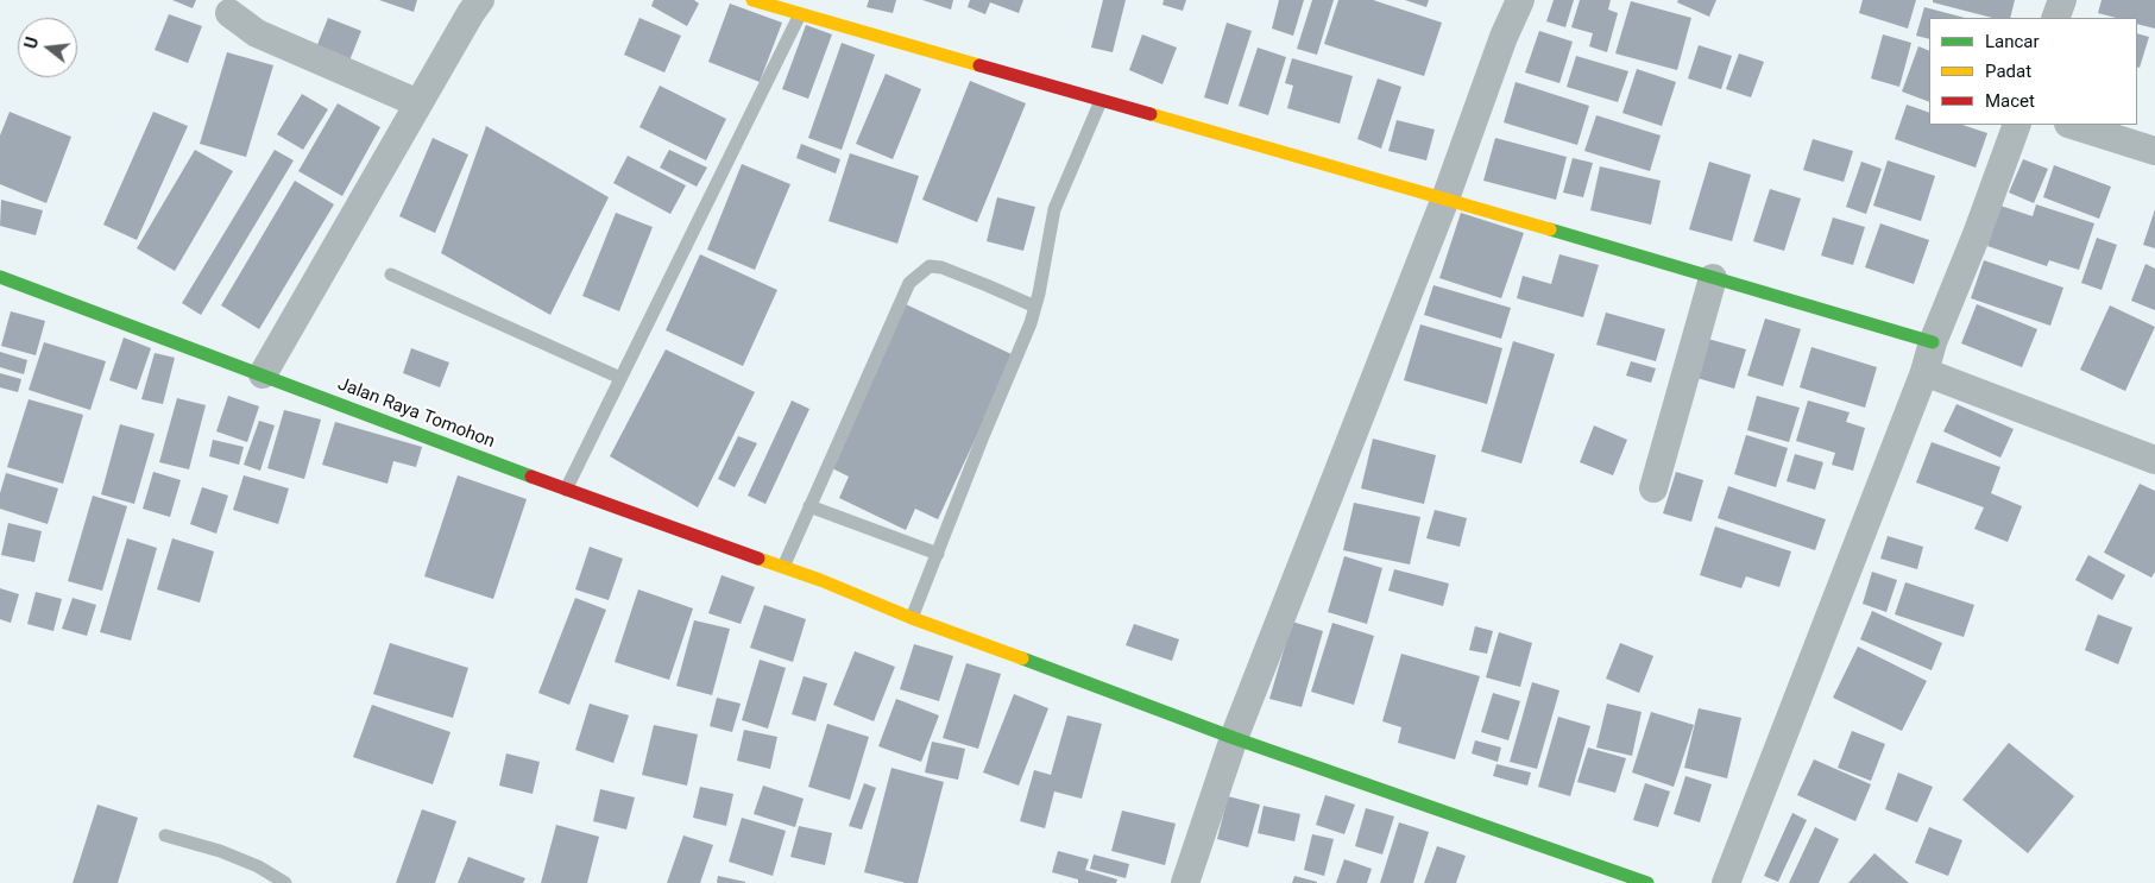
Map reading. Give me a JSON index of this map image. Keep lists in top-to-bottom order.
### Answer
{
  "streets": {
    "main road": ["Jalan Raya Tomohon"]
  },
  "legend": ["Lancar", "Padat", "Macet"],
  "north": "left"
}
